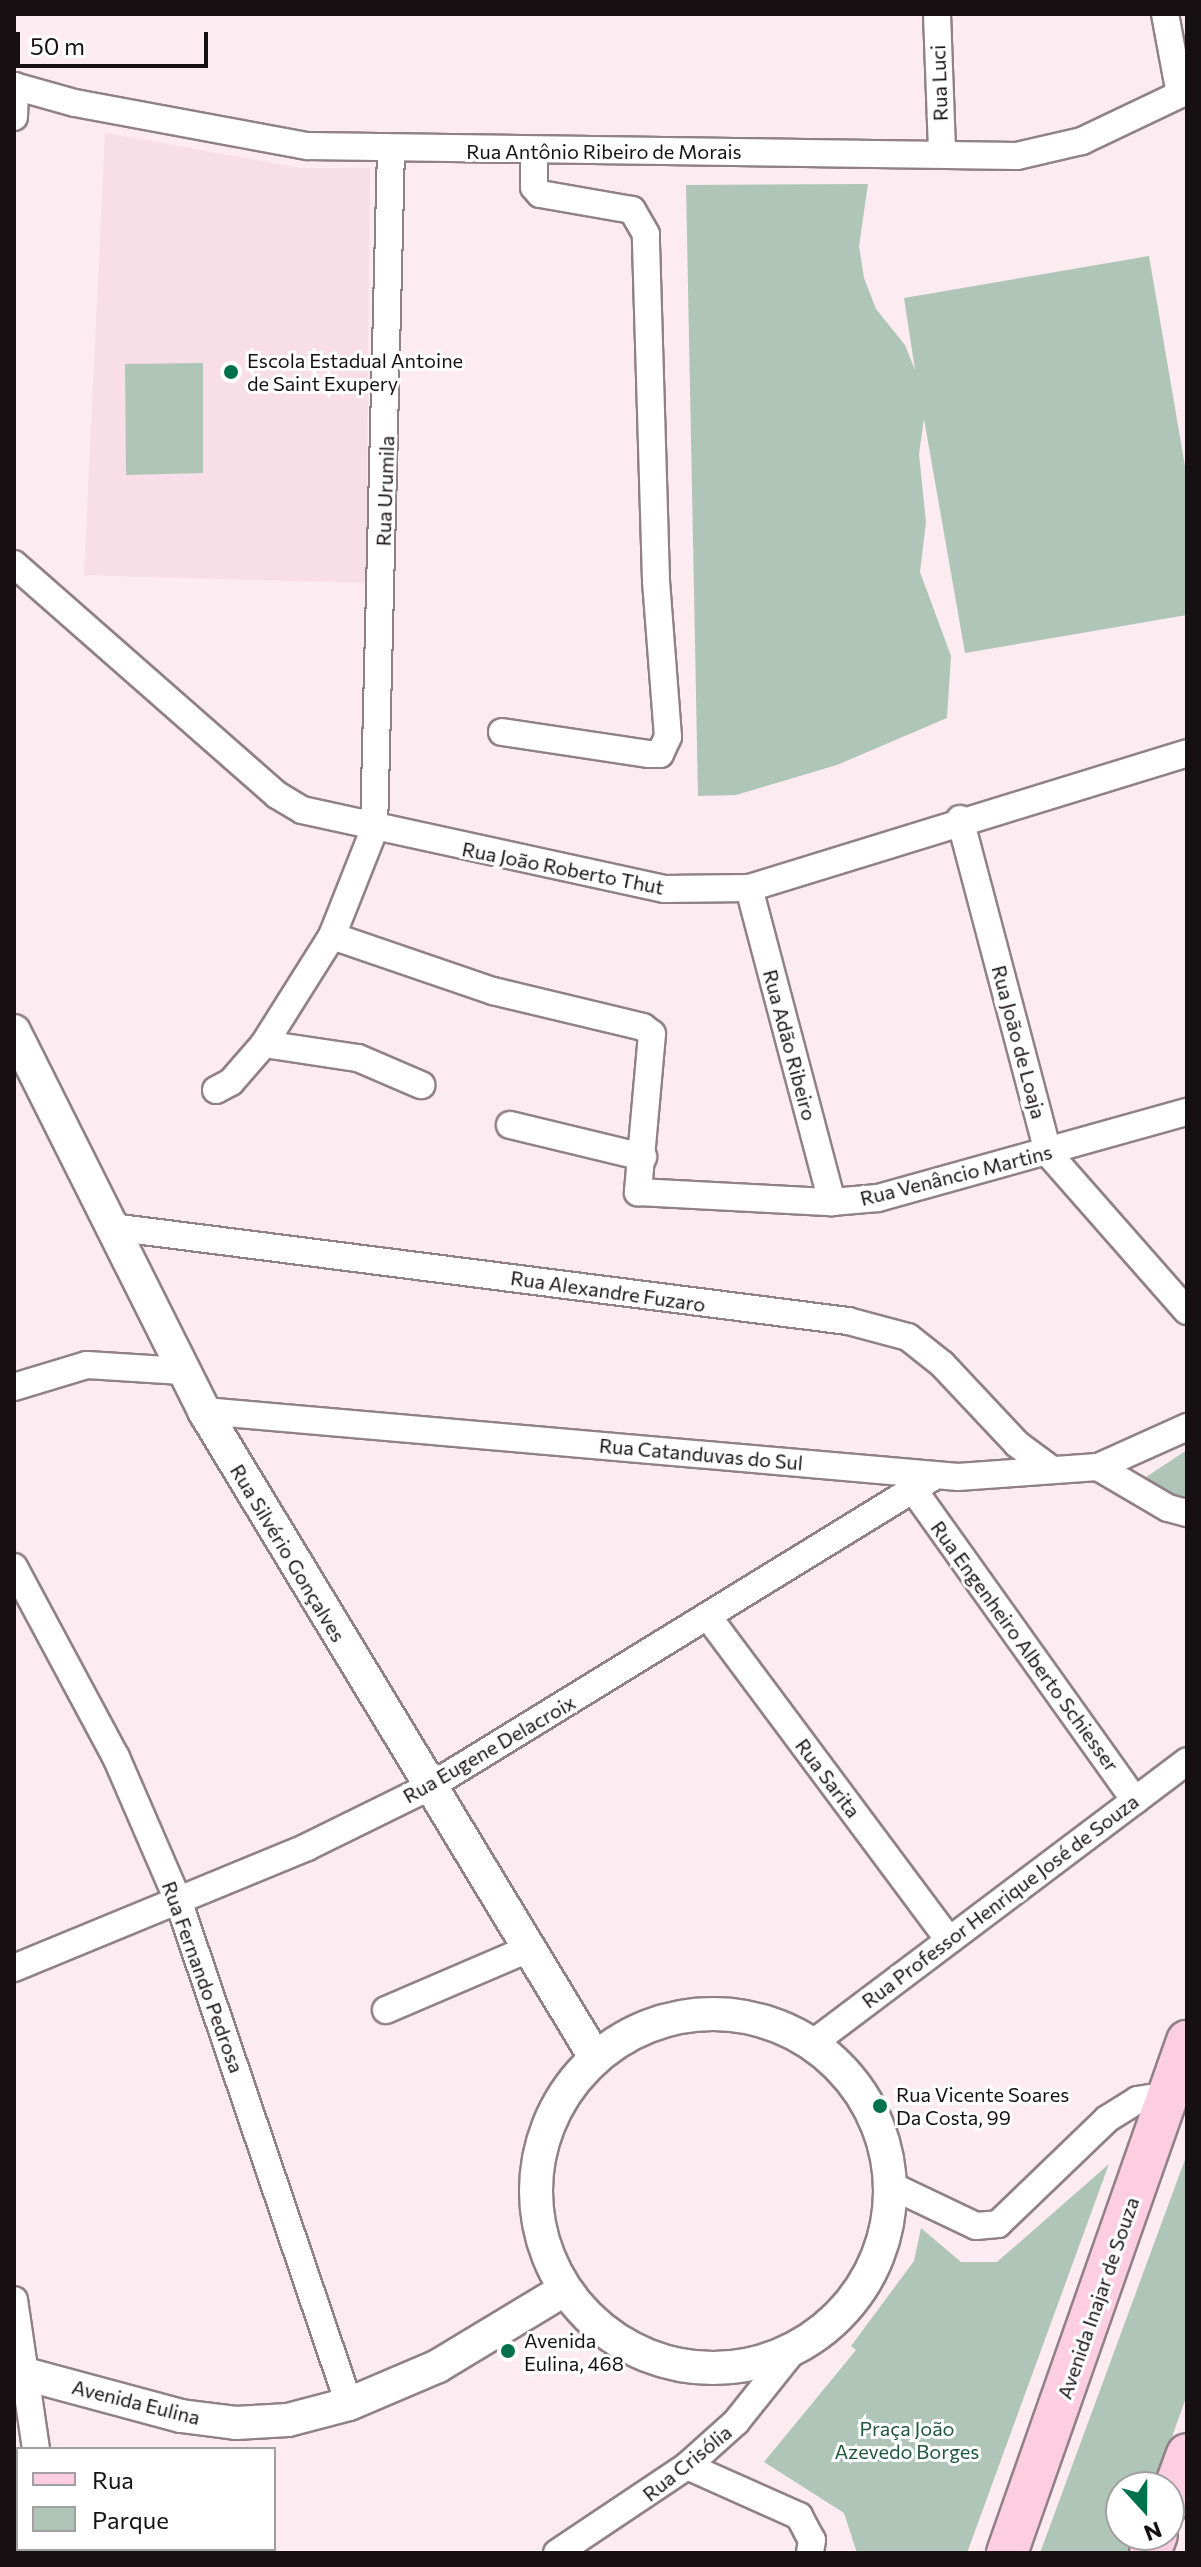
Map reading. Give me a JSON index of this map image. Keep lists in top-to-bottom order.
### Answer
{
  "streets": {
    "main road": ["Avenida Inajar de Souza"],
    "street": [
      "Rua Luci",
      "Rua Antônio Ribeiro de Morais",
      "Rua Urumila",
      "Rua João Roberto Thut",
      "Rua João de Loaja",
      "Rua Adão Ribeiro",
      "Rua Venâncio Martins",
      "Rua Alexandre Fuzaro",
      "Rua Catanduvas do Sul",
      "Rua Silvério Gonçalves",
      "Rua Engenheiro Alberto Schiesser",
      "Rua Eugene Delacroix",
      "Rua Sarita",
      "Rua Professor Henrique José de Souza",
      "Rua Fernando Pedrosa",
      "Avenida Eulina",
      "Rua Crisólia"
    ]
  },
  "crossings": [
    ["Rua Luci", "Rua Antônio Ribeiro de Morais"],
    ["Rua Antônio Ribeiro de Morais", "Rua Urumila"],
    ["Rua Urumila", "Rua João Roberto Thut"],
    ["Rua João Roberto Thut", "Rua João de Loaja"],
    ["Rua João Roberto Thut", "Rua Adão Ribeiro"],
    ["Rua João de Loaja", "Rua Venâncio Martins"],
    ["Rua Adão Ribeiro", "Rua Venâncio Martins"],
    ["Rua Alexandre Fuzaro", "Rua Catanduvas do Sul"],
    ["Rua Alexandre Fuzaro", "Rua Silvério Gonçalves"],
    ["Rua Catanduvas do Sul", "Rua Silvério Gonçalves"],
    ["Rua Catanduvas do Sul", "Rua Engenheiro Alberto Schiesser"],
    ["Rua Catanduvas do Sul", "Rua Eugene Delacroix"],
    ["Rua Silvério Gonçalves", "Rua Eugene Delacroix"],
    ["Rua Engenheiro Alberto Schiesser", "Rua Eugene Delacroix"],
    ["Rua Engenheiro Alberto Schiesser", "Rua Professor Henrique José de Souza"],
    ["Rua Eugene Delacroix", "Rua Sarita"],
    ["Rua Eugene Delacroix", "Rua Fernando Pedrosa"],
    ["Rua Sarita", "Rua Professor Henrique José de Souza"],
    ["Rua Fernando Pedrosa", "Avenida Eulina"]
  ],
  "parks": ["Praça João Azevedo Borges"],
  "places": ["Escola Estadual Antoine de Saint Exupery", "Rua Vicente Soares Da Costa, 99", "Avenida Eulina, 468"],
  "legend": ["Rua", "Parque"],
  "scale_bar": "50 m",
  "north": "bottom"
}
